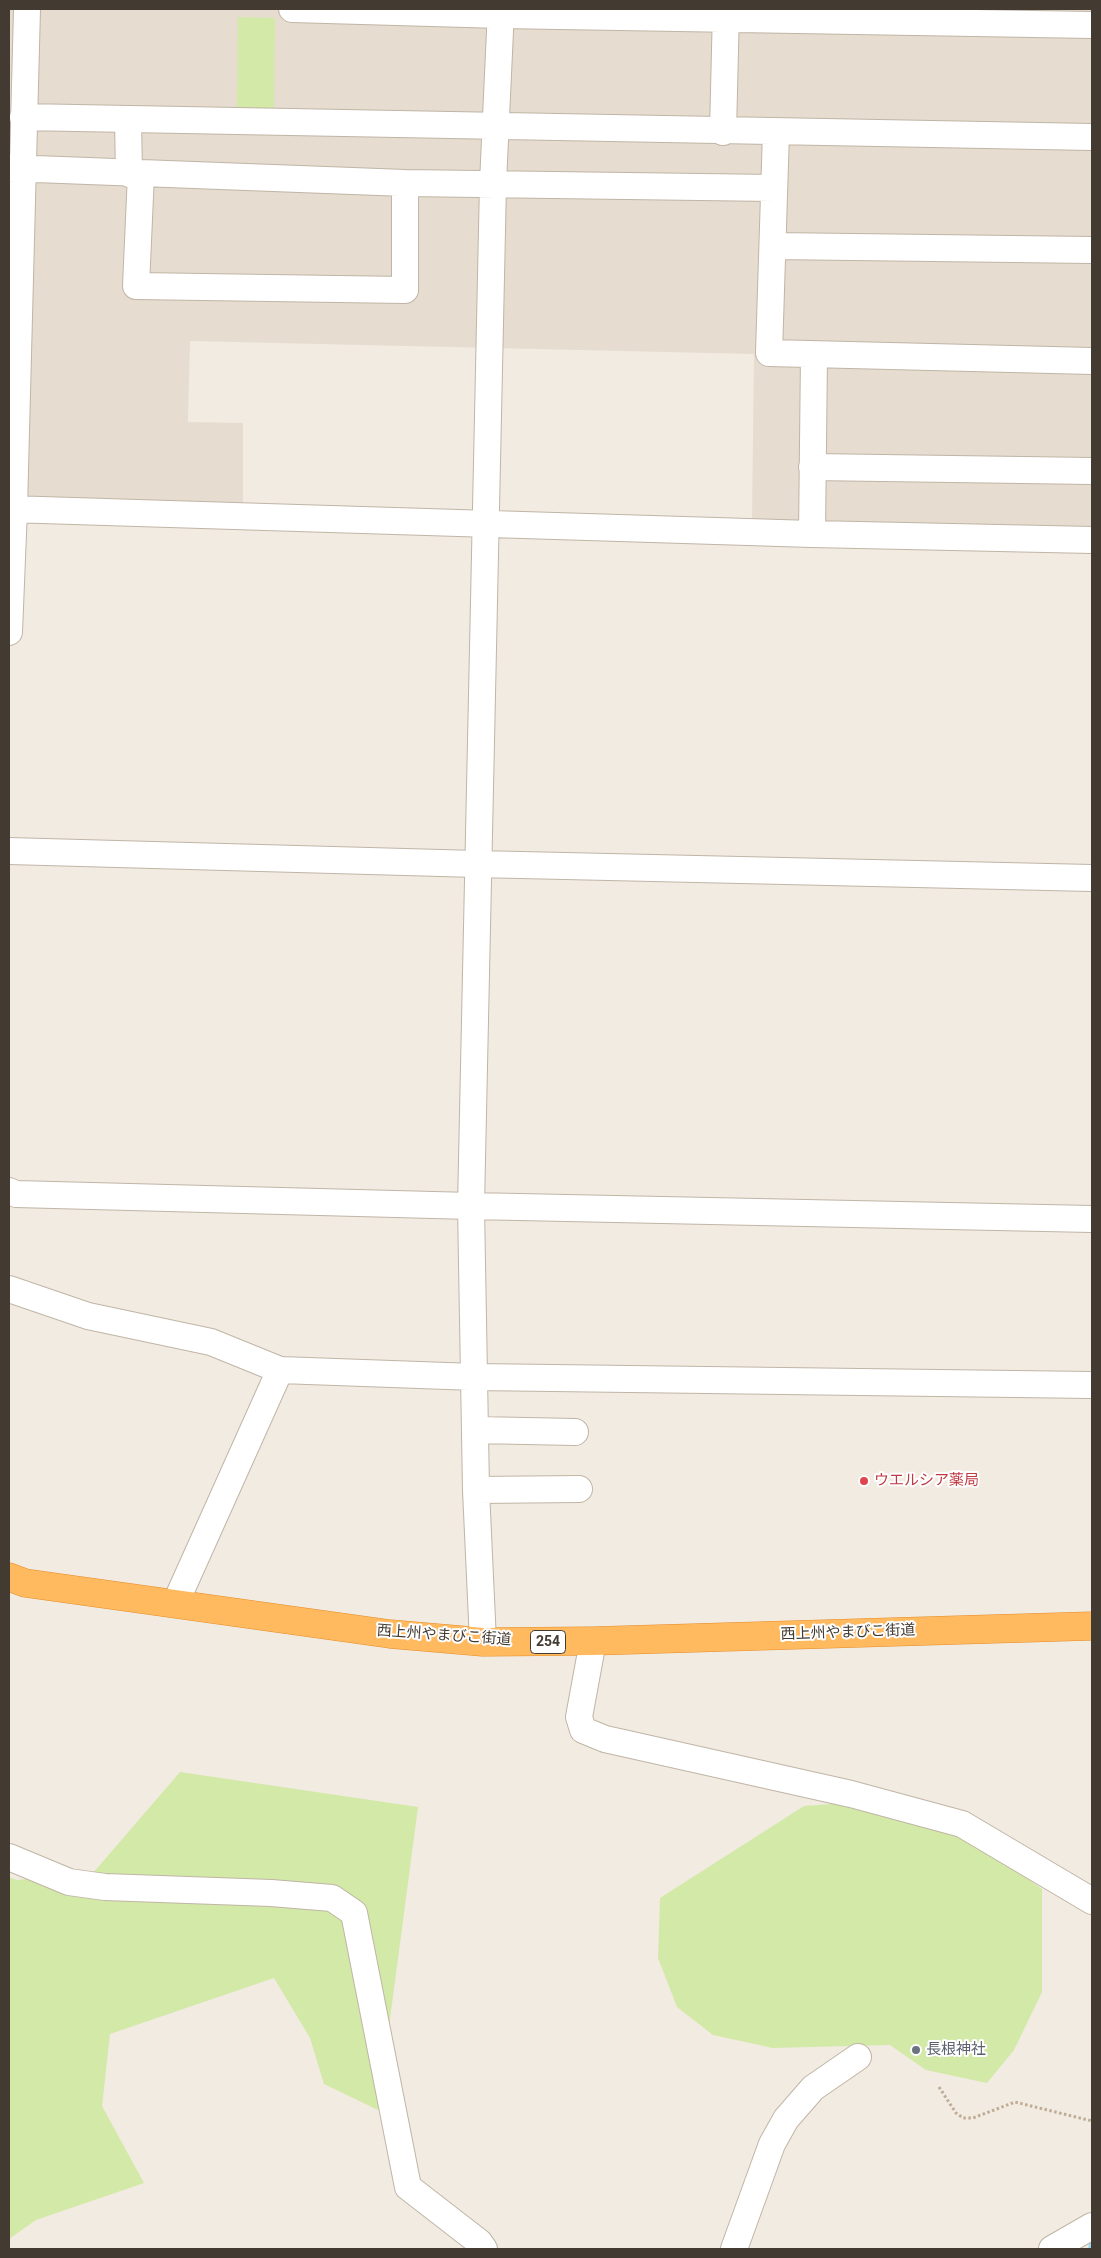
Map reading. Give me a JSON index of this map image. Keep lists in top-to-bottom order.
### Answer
{
  "streets": {
    "highway": ["西上州やまびこ街道", "254"]
  },
  "places": ["ウエルシア薬局", "長根神社"]
}
